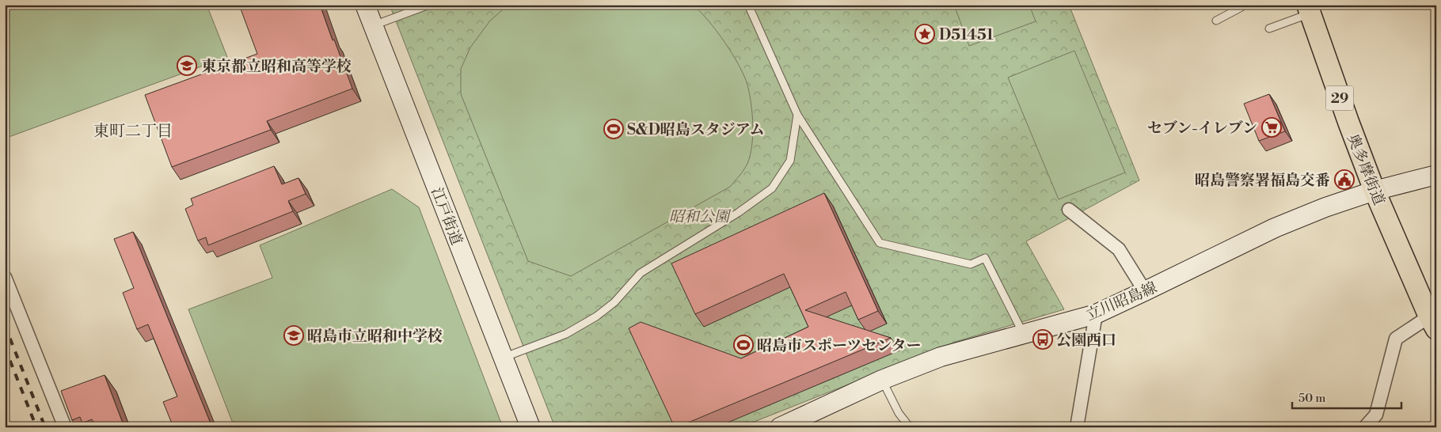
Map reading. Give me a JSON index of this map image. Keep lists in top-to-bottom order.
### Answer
{
  "streets": {
    "main road": [
      "29",
      "奥多摩街道",
      "江戸街道",
      "立川昭島線"
    ]
  },
  "crossings": [
    ["奥多摩街道", "立川昭島線"]
  ],
  "districts": ["東町二丁目"],
  "parks": ["昭和公園"],
  "places": {
    "place": ["D51451"],
    "school or university": ["東京都立昭和高等学校", "昭島市立昭和中学校"],
    "supermarket": ["セブン-イレブン"],
    "sports": ["S&D昭島スタジアム", "昭島市スポーツセンター"],
    "public building": ["昭島警察署福島交番"],
    "bus stop": ["公園西口"]
  },
  "scale_bar": "50 m"
}
